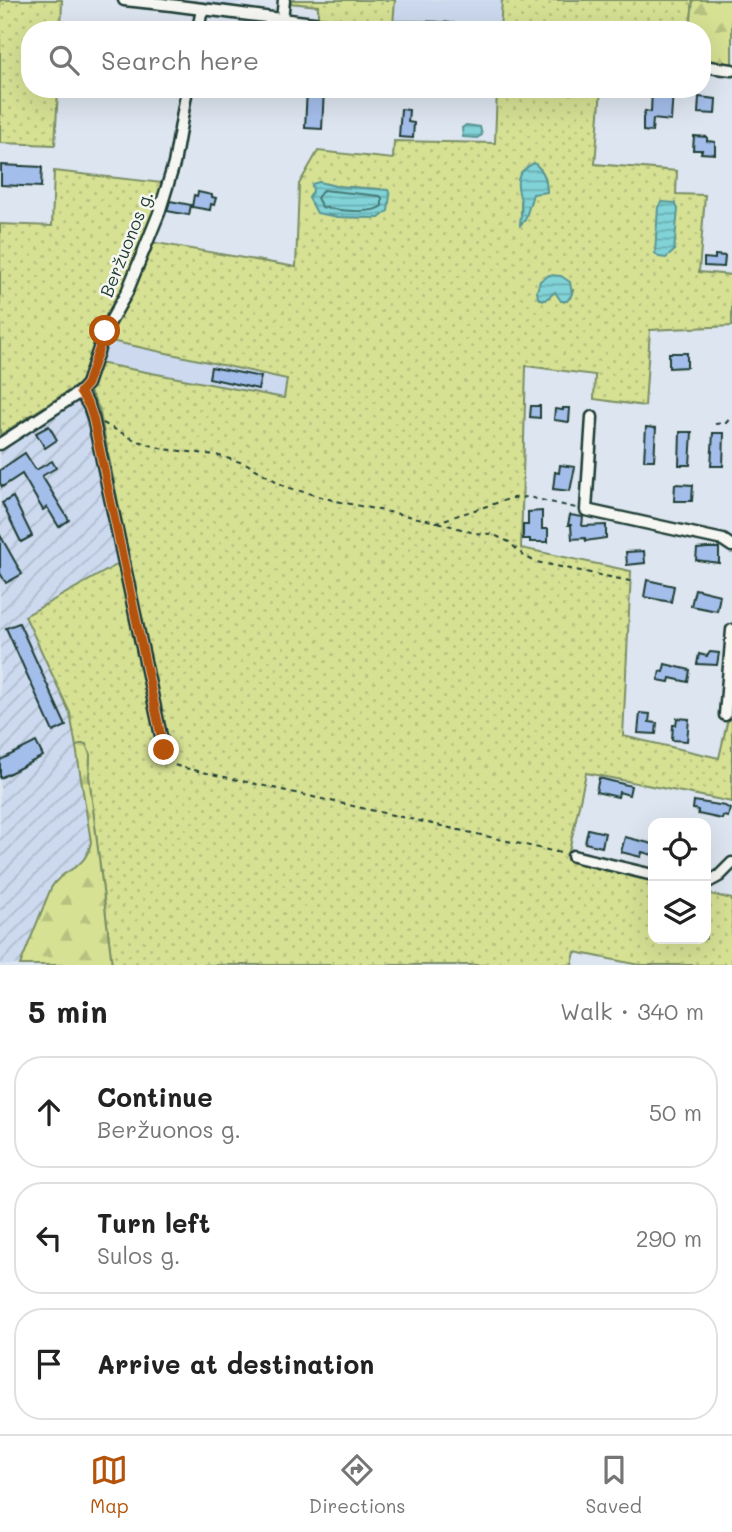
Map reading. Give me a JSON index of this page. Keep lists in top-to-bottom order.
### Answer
{
  "streets": {
    "street": ["Beržuonos g."]
  },
  "page": {
    "search": "Search here",
    "heading": ["5 min", "Walk · 340 m"],
    "list": [
      ["Continue", "Beržuonos g.", "50 m"],
      ["Turn left", "Sulos g.", "290 m"],
      "Arrive at destination"
    ],
    "nav": ["Map", "Directions", "Saved"]
  }
}
